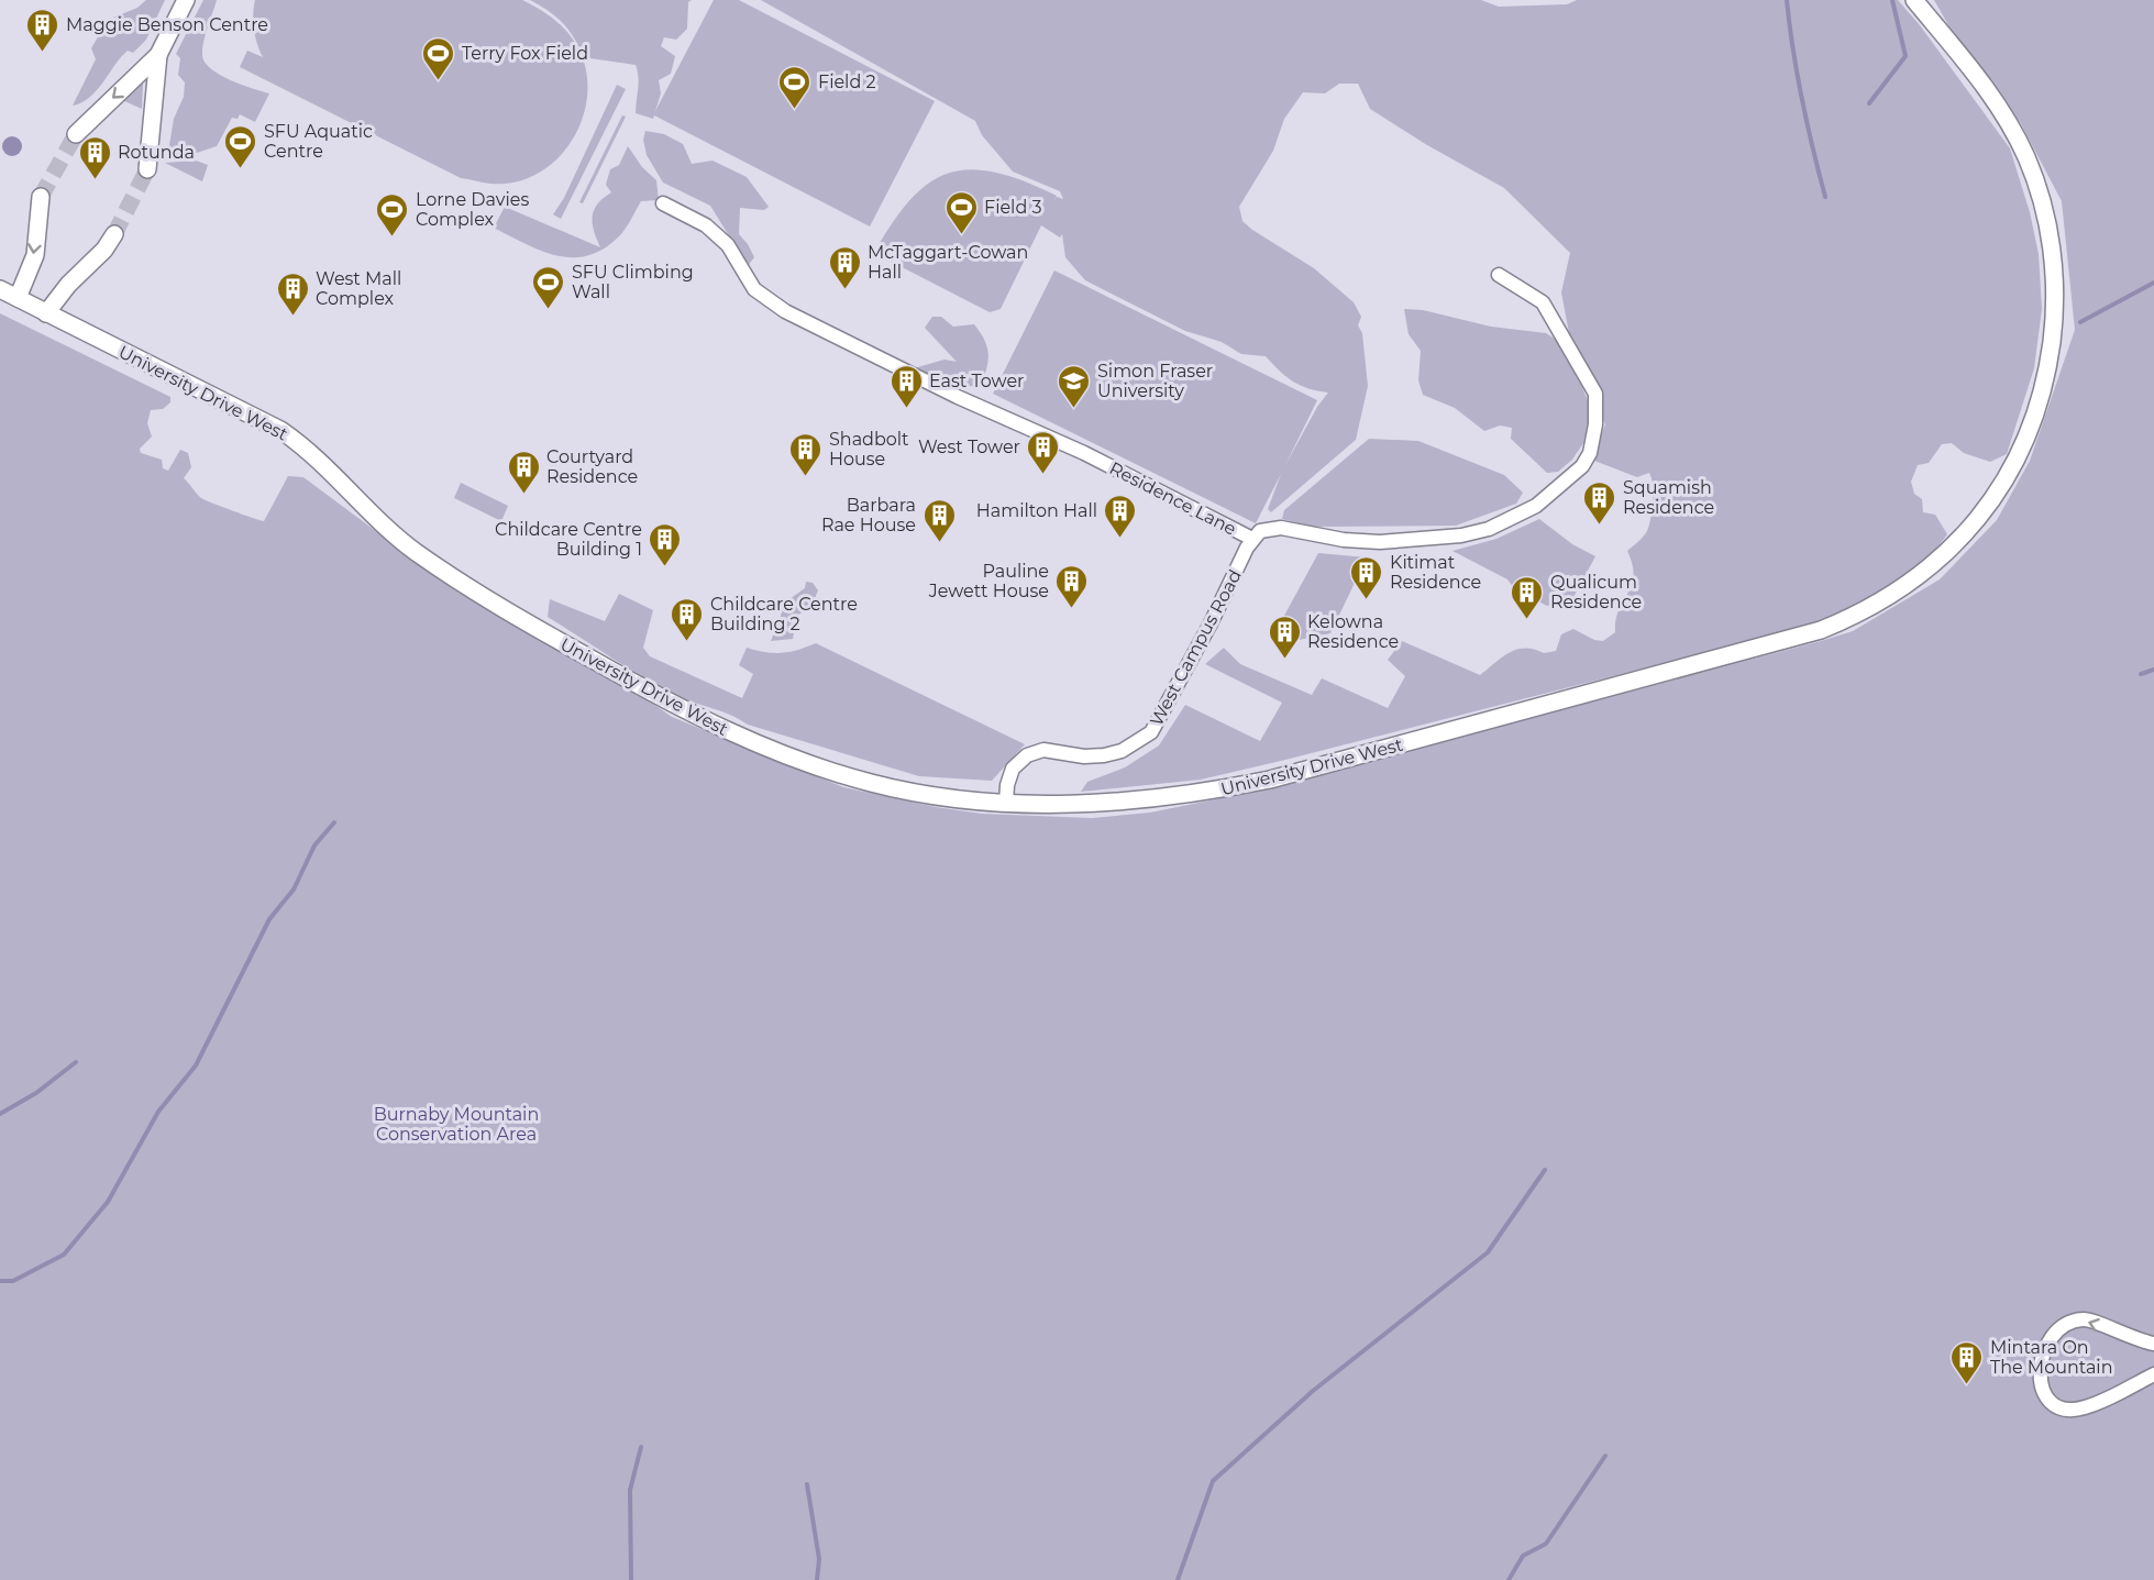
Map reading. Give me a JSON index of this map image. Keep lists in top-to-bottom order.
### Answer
{
  "streets": {
    "street": ["University Drive West", "Residence Lane", "West Campus Road"]
  },
  "crossings": [
    ["University Drive West", "West Campus Road"],
    ["Residence Lane", "West Campus Road"]
  ],
  "parks": ["Burnaby Mountain Conservation Area"],
  "places": {
    "building": [
      "Maggie Benson Centre",
      "Rotunda",
      "McTaggart-Cowan Hall",
      "West Mall Complex",
      "East Tower",
      "West Tower",
      "Shadbolt House",
      "Courtyard Residence",
      "Squamish Residence",
      "Hamilton Hall",
      "Barbara Rae House",
      "Childcare Centre Building 1",
      "Kitimat Residence",
      "Pauline Jewett House",
      "Qualicum Residence",
      "Childcare Centre Building 2",
      "Kelowna Residence",
      "Mintara On The Mountain"
    ],
    "sports": [
      "Terry Fox Field",
      "Field 2",
      "SFU Aquatic Centre",
      "Field 3",
      "Lorne Davies Complex",
      "SFU Climbing Wall"
    ],
    "school or university": ["Simon Fraser University"]
  }
}
